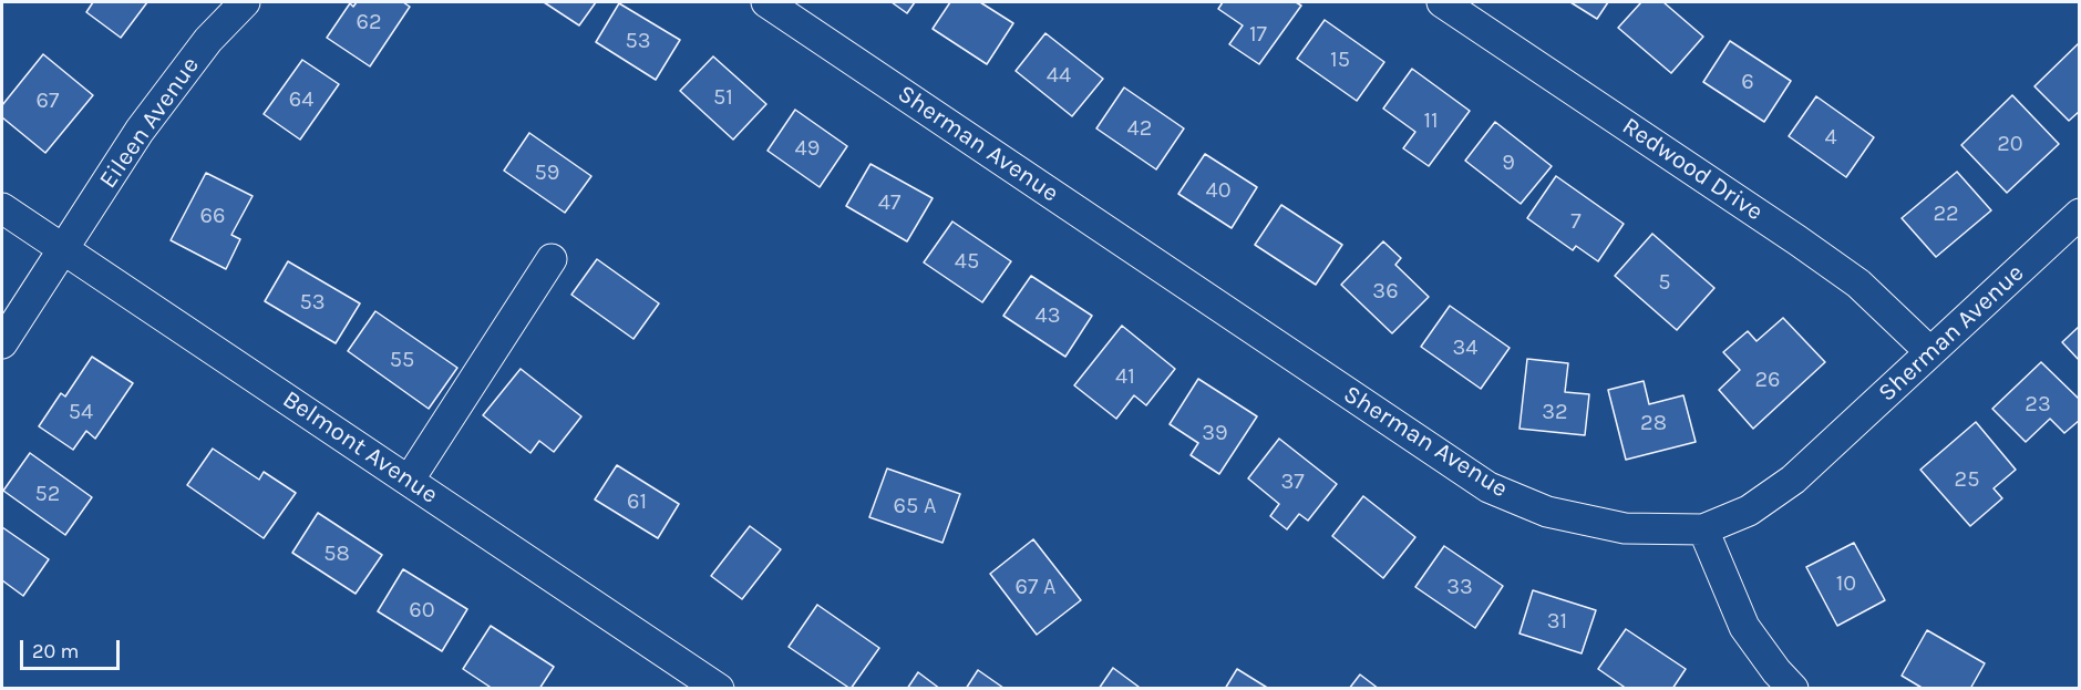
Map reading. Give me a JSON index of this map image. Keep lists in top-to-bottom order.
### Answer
{
  "streets": {
    "street": [
      "Eileen Avenue",
      "Sherman Avenue",
      "Redwood Drive",
      "Belmont Avenue"
    ]
  },
  "crossings": [
    ["Eileen Avenue", "Belmont Avenue"],
    ["Sherman Avenue", "Redwood Drive"]
  ],
  "house_numbers": [
    "62",
    "17",
    "53",
    "15",
    "44",
    "6",
    "51",
    "64",
    "67",
    "11",
    "42",
    "4",
    "20",
    "49",
    "9",
    "59",
    "40",
    "47",
    "22",
    "66",
    "7",
    "45",
    "5",
    "36",
    "53",
    "43",
    "34",
    "55",
    "41",
    "26",
    "23",
    "54",
    "32",
    "28",
    "39",
    "25",
    "37",
    "52",
    "61",
    "65 A",
    "58",
    "10",
    "67 A",
    "33",
    "60",
    "31"
  ],
  "scale_bar": "20 m"
}
